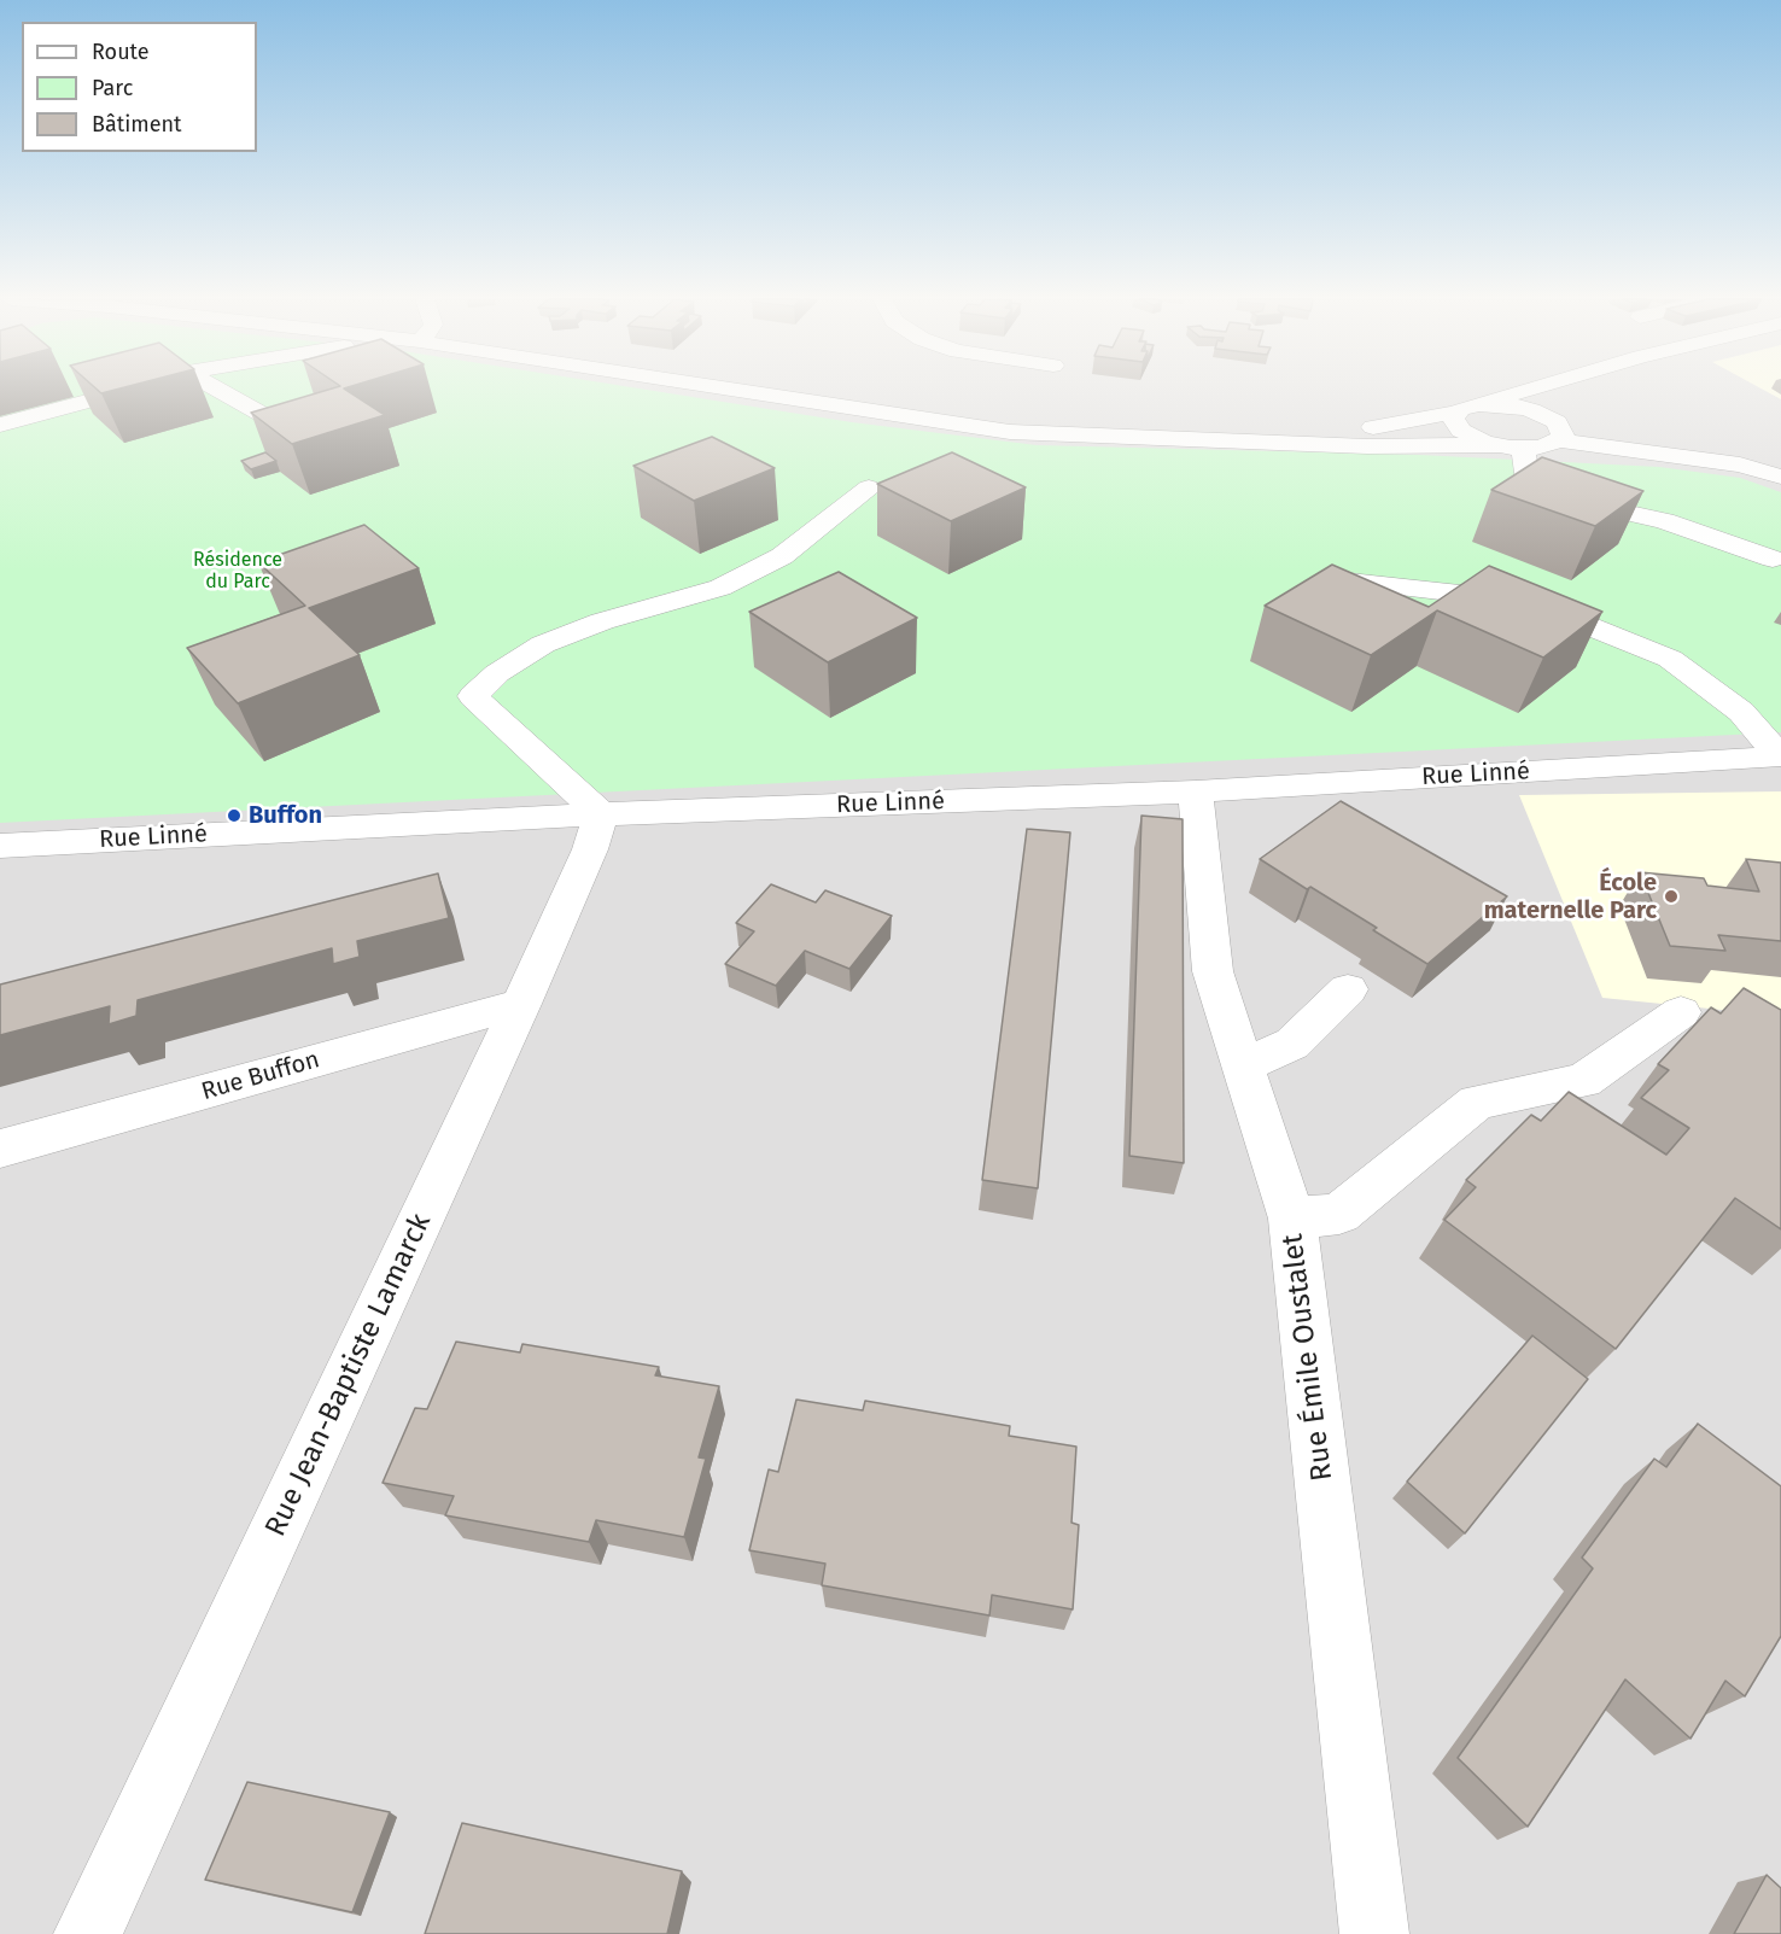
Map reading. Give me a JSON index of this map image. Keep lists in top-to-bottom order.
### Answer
{
  "streets": {
    "street": [
      "Rue Linné",
      "Rue Buffon",
      "Rue Émile Oustalet",
      "Rue Jean-Baptiste Lamarck"
    ]
  },
  "crossings": [
    ["Rue Linné", "Rue Émile Oustalet"],
    ["Rue Linné", "Rue Jean-Baptiste Lamarck"],
    ["Rue Buffon", "Rue Jean-Baptiste Lamarck"]
  ],
  "parks": ["Résidence du Parc"],
  "places": ["Buffon", "École maternelle Parc"],
  "legend": ["Route", "Parc", "Bâtiment"]
}
